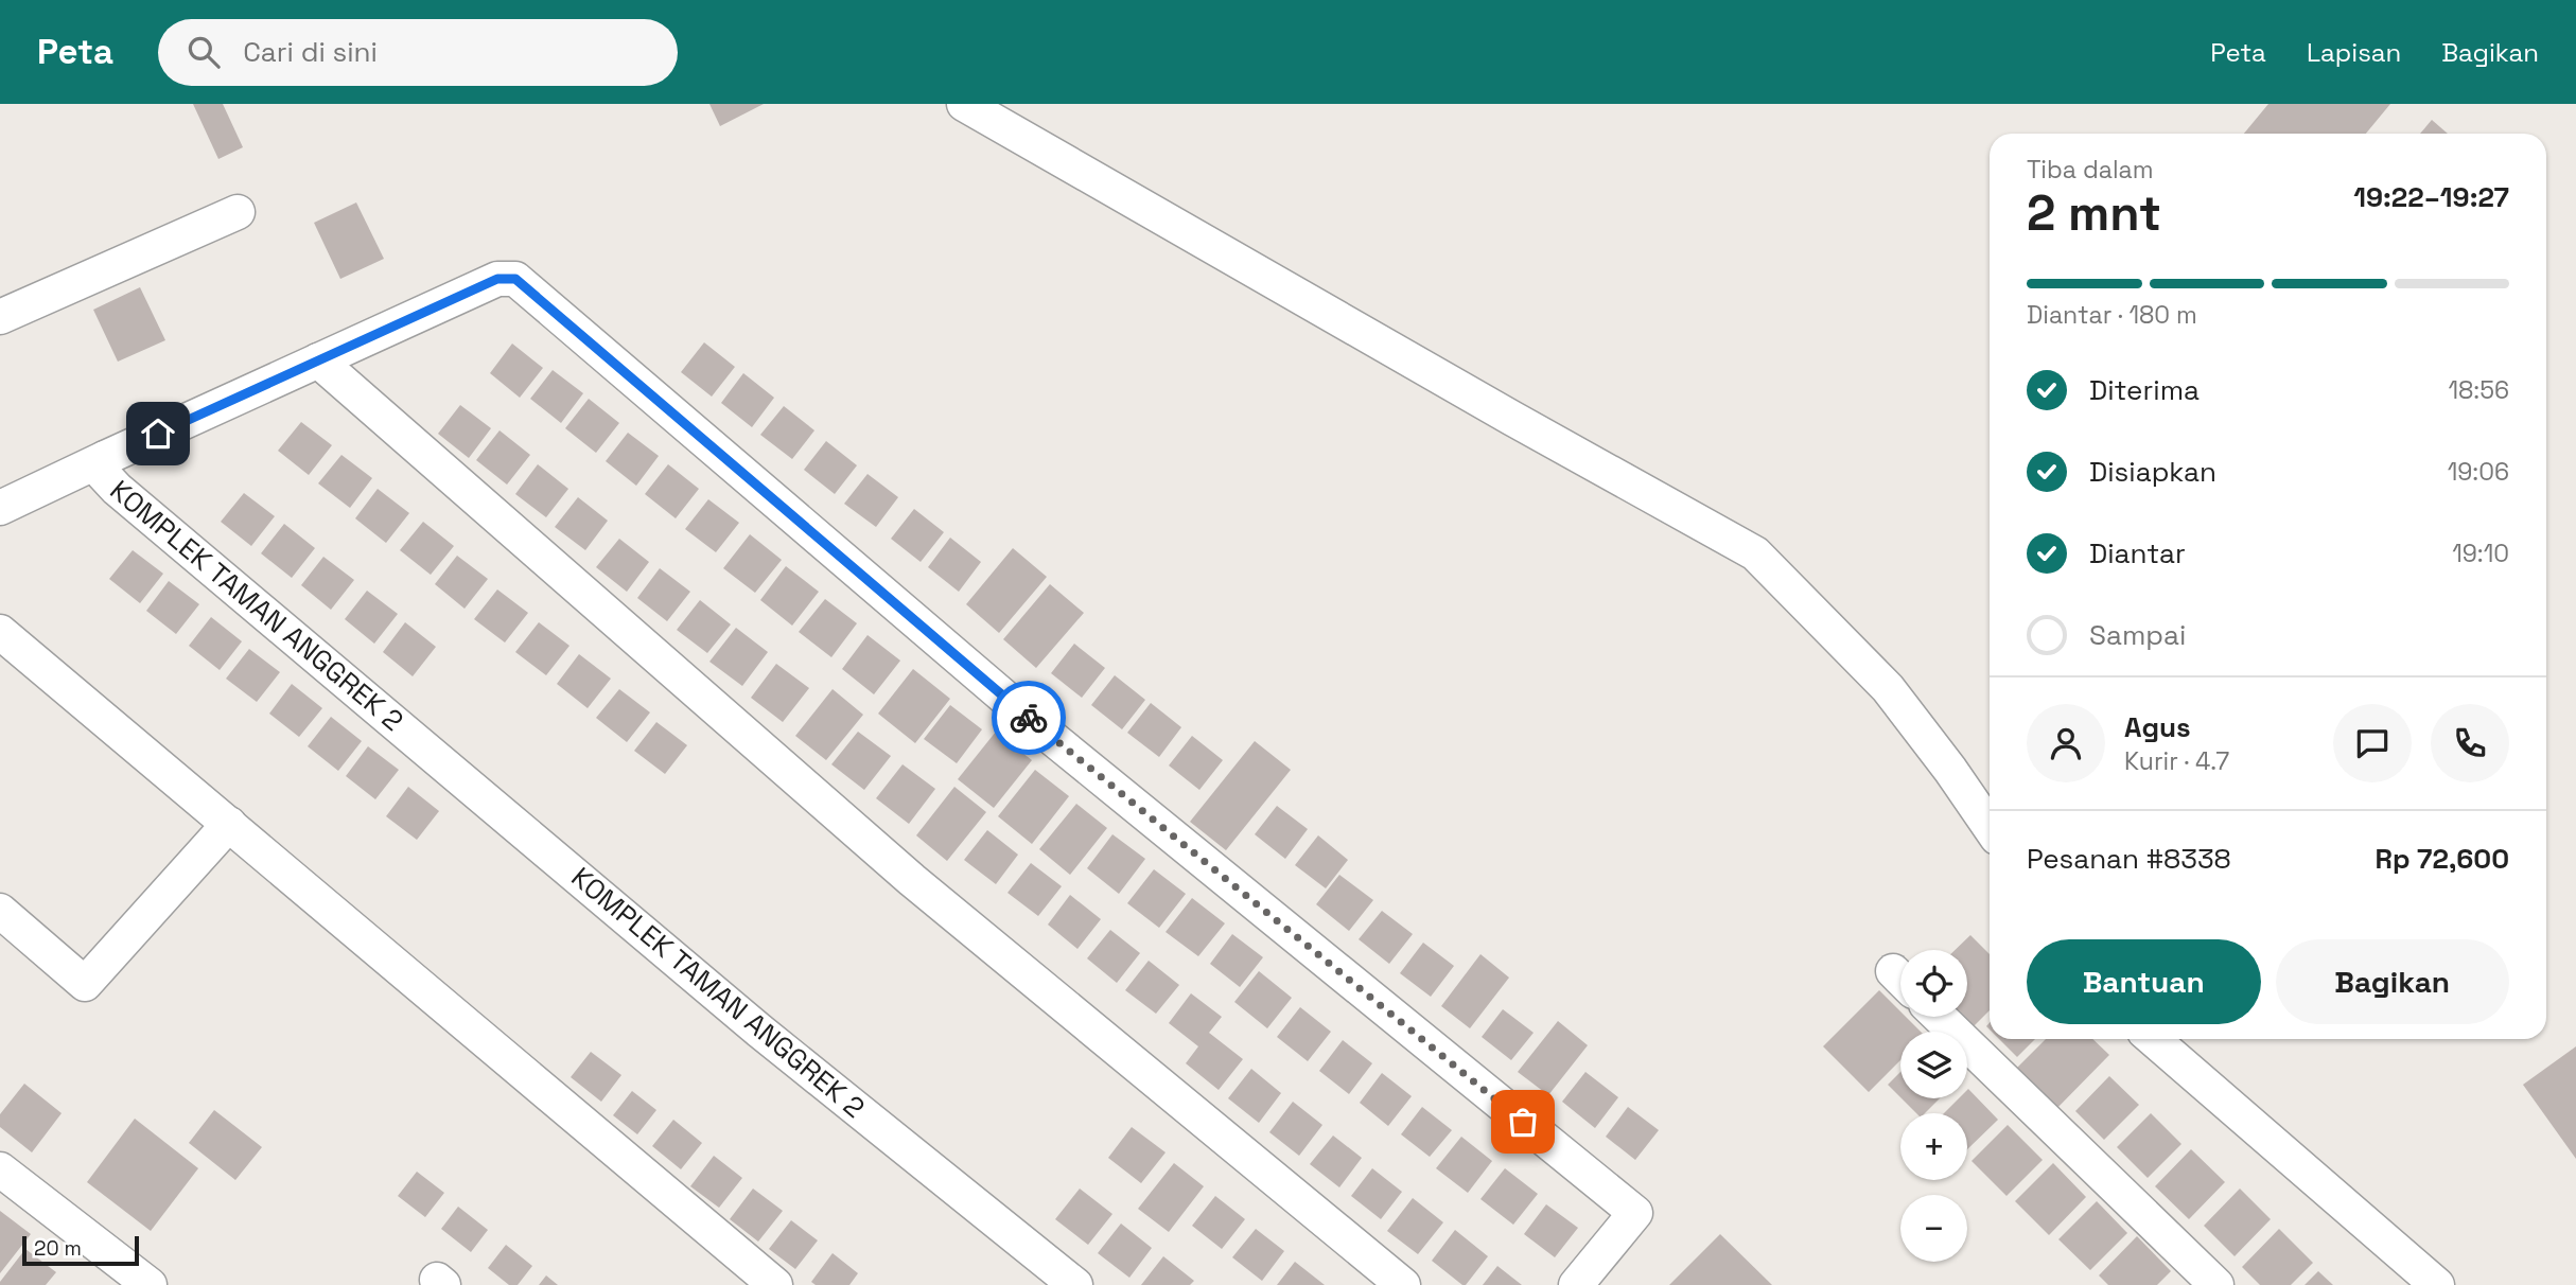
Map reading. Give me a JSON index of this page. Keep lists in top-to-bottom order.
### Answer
{
  "streets": {
    "street": ["KOMPLEK TAMAN ANGGREK 2"]
  },
  "scale_bar": "20 m",
  "page": {
    "header": "Peta",
    "search": "Cari di sini",
    "nav": ["Peta", "Lapisan", "Bagikan"],
    "heading": ["2 mnt", "Tiba dalam", "19:22–19:27"],
    "panel": [
      "Agus",
      "Kurir · 4.7",
      "Pesanan #8338",
      "Rp 72,600"
    ],
    "bar": "Diantar · 180 m",
    "list": [
      ["Diterima", "18:56"],
      ["Disiapkan", "19:06"],
      ["Diantar", "19:10"],
      "Sampai"
    ],
    "buttons": ["Bantuan", "Bagikan"],
    "map_buttons": ["+", "−"],
    "scale": "20 m"
  }
}
